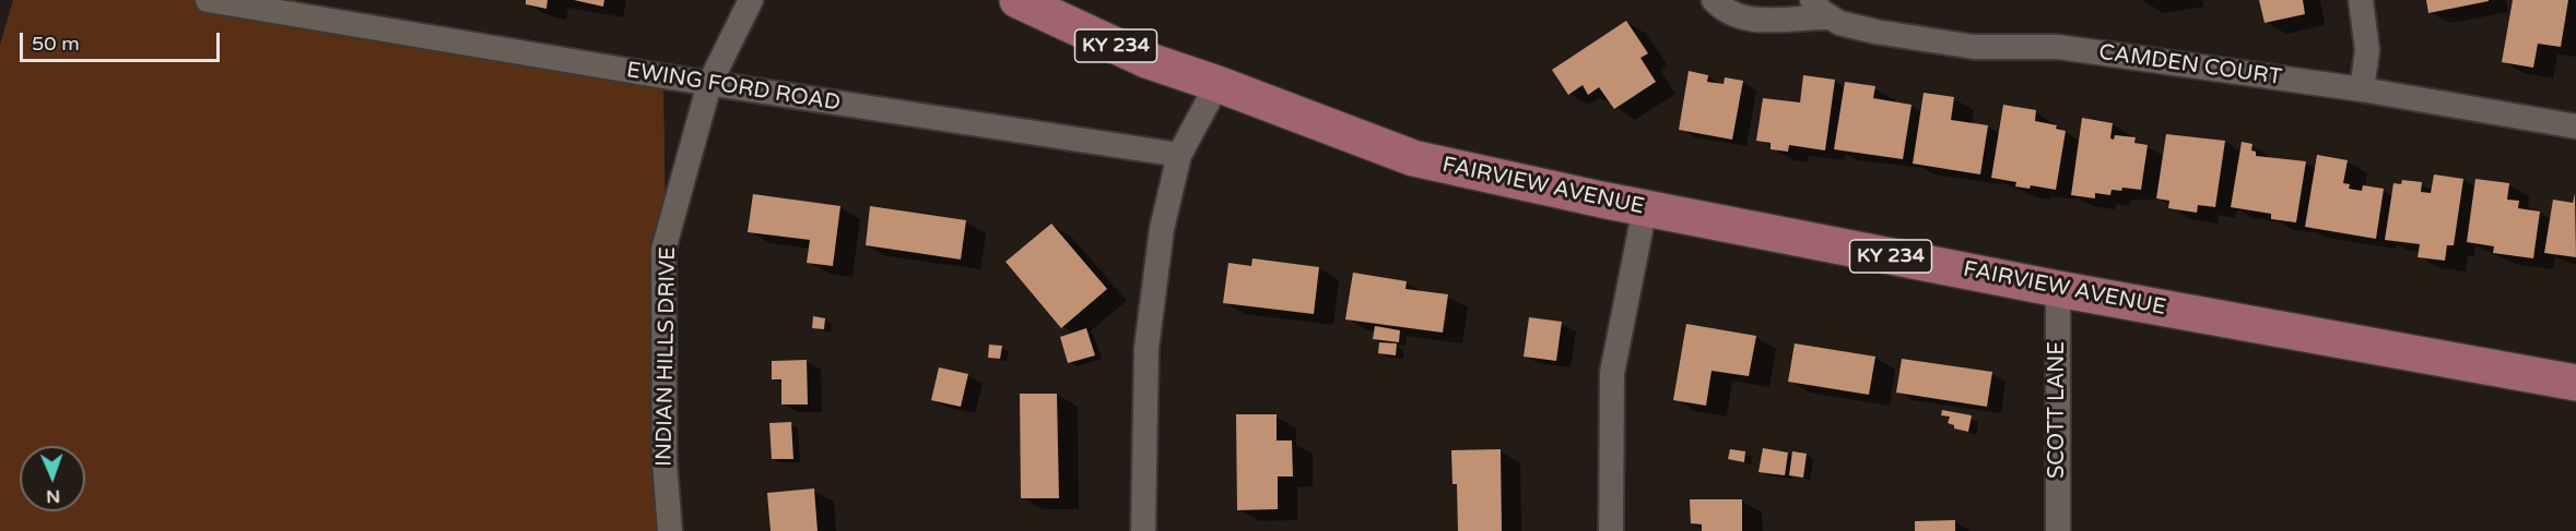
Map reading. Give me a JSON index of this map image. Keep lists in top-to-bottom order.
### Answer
{
  "streets": {
    "main road": ["KY 234", "FAIRVIEW AVENUE"],
    "street": [
      "CAMDEN COURT",
      "EWING FORD ROAD",
      "INDIAN HILLS DRIVE",
      "SCOTT LANE"
    ]
  },
  "crossings": [
    ["KY 234", "FAIRVIEW AVENUE"],
    ["EWING FORD ROAD", "INDIAN HILLS DRIVE"],
    ["FAIRVIEW AVENUE", "SCOTT LANE"]
  ],
  "scale_bar": "50 m",
  "north": "bottom"
}
